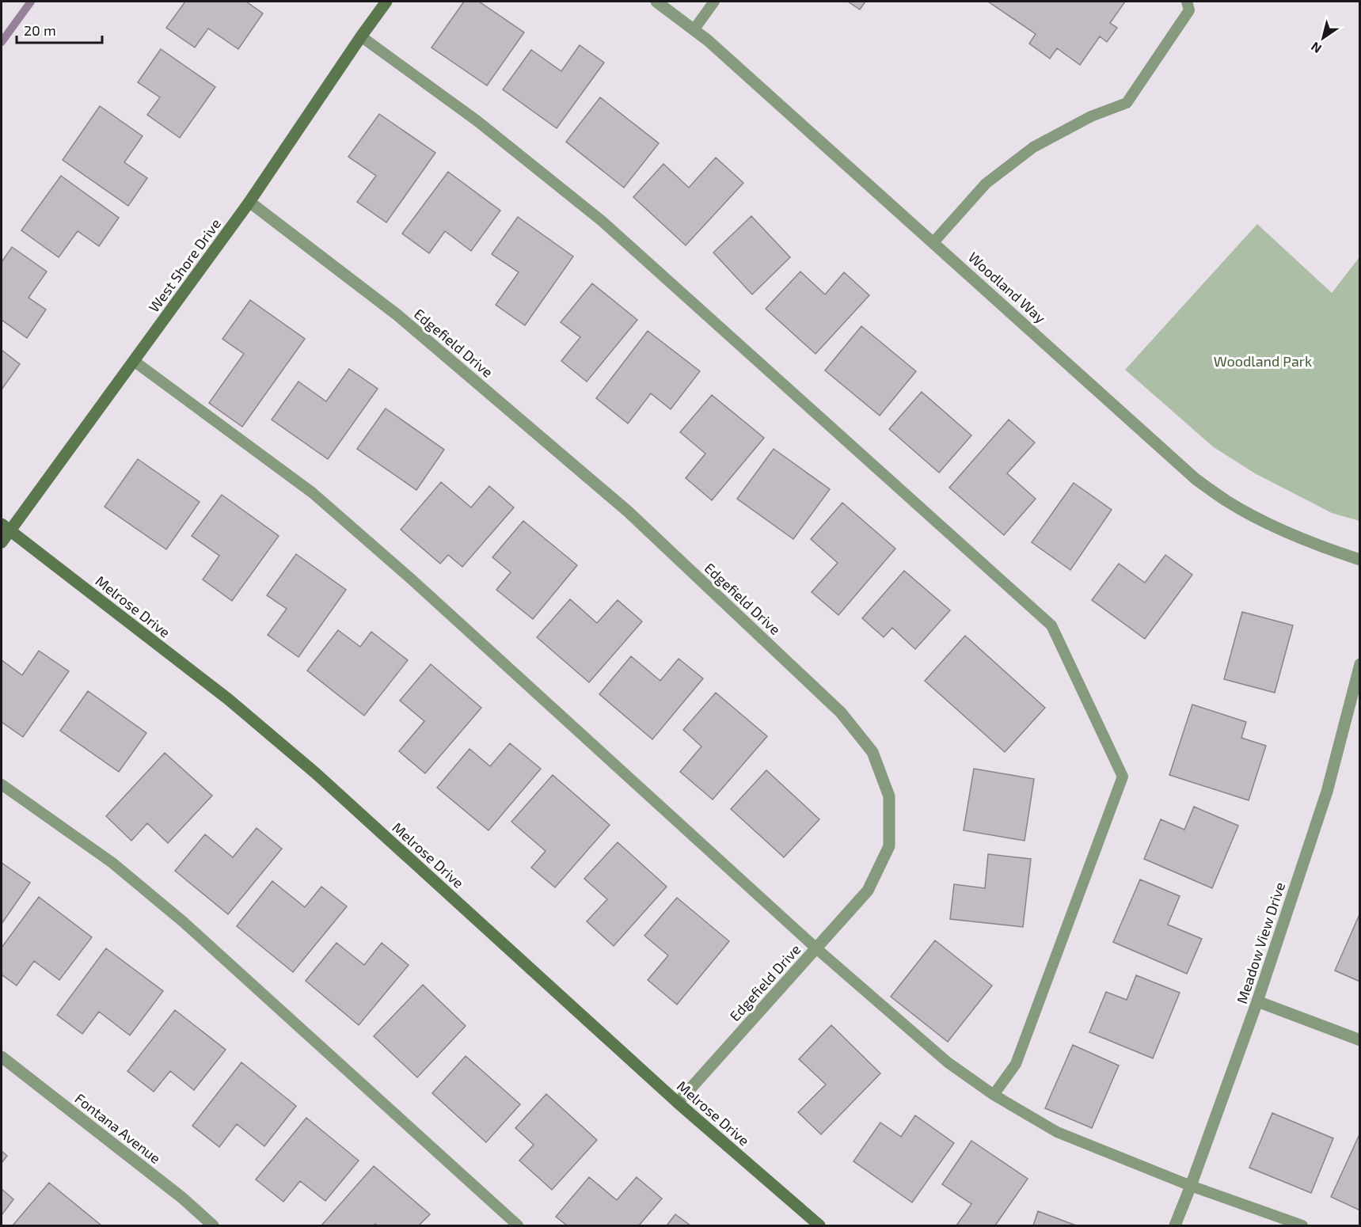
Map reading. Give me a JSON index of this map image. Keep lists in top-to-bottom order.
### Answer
{
  "streets": {
    "street": [
      "West Shore Drive",
      "Woodland Way",
      "Edgefield Drive",
      "Melrose Drive",
      "Meadow View Drive",
      "Fontana Avenue"
    ]
  },
  "crossings": [
    ["West Shore Drive", "Edgefield Drive"],
    ["West Shore Drive", "Melrose Drive"],
    ["Edgefield Drive", "Melrose Drive"]
  ],
  "parks": ["Woodland Park"],
  "scale_bar": "20 m",
  "north": "bottom left"
}
